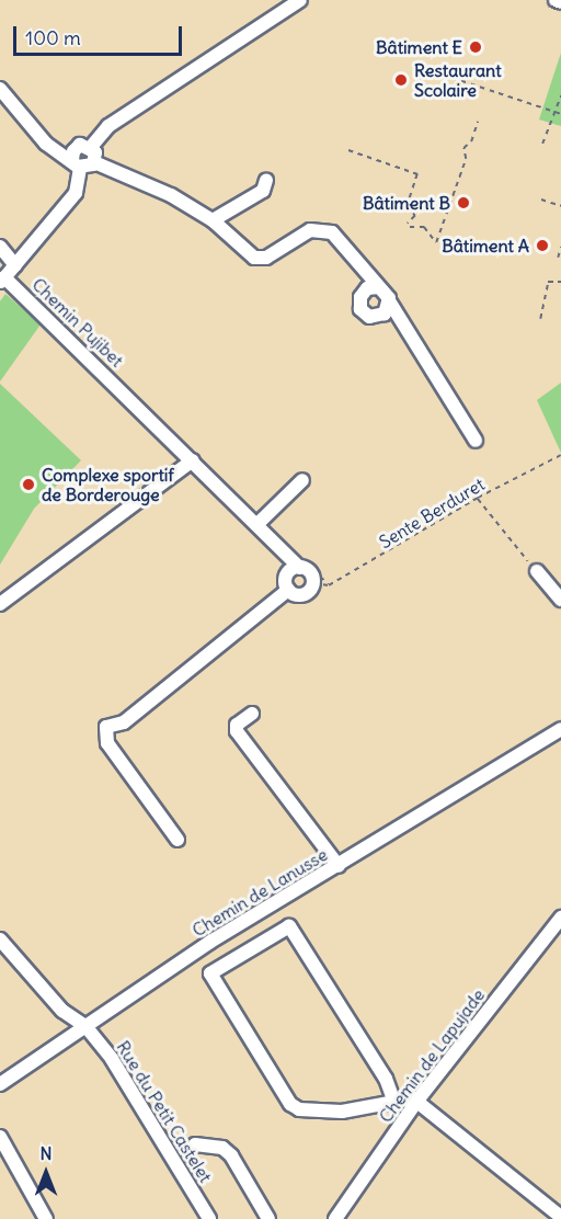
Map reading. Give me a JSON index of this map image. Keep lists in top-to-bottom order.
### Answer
{
  "streets": {
    "street": [
      "Chemin Pujibet",
      "Chemin de Lanusse",
      "Chemin de Lapujade",
      "Rue du Petit Castelet"
    ],
    "path": ["Sente Berduret"]
  },
  "crossings": [
    ["Chemin Pujibet", "Sente Berduret"],
    ["Chemin de Lanusse", "Rue du Petit Castelet"]
  ],
  "places": [
    "Bâtiment E",
    "Restaurant Scolaire",
    "Bâtiment B",
    "Bâtiment A",
    "Complexe sportif de Borderouge"
  ],
  "scale_bar": "100 m",
  "north": "top"
}
